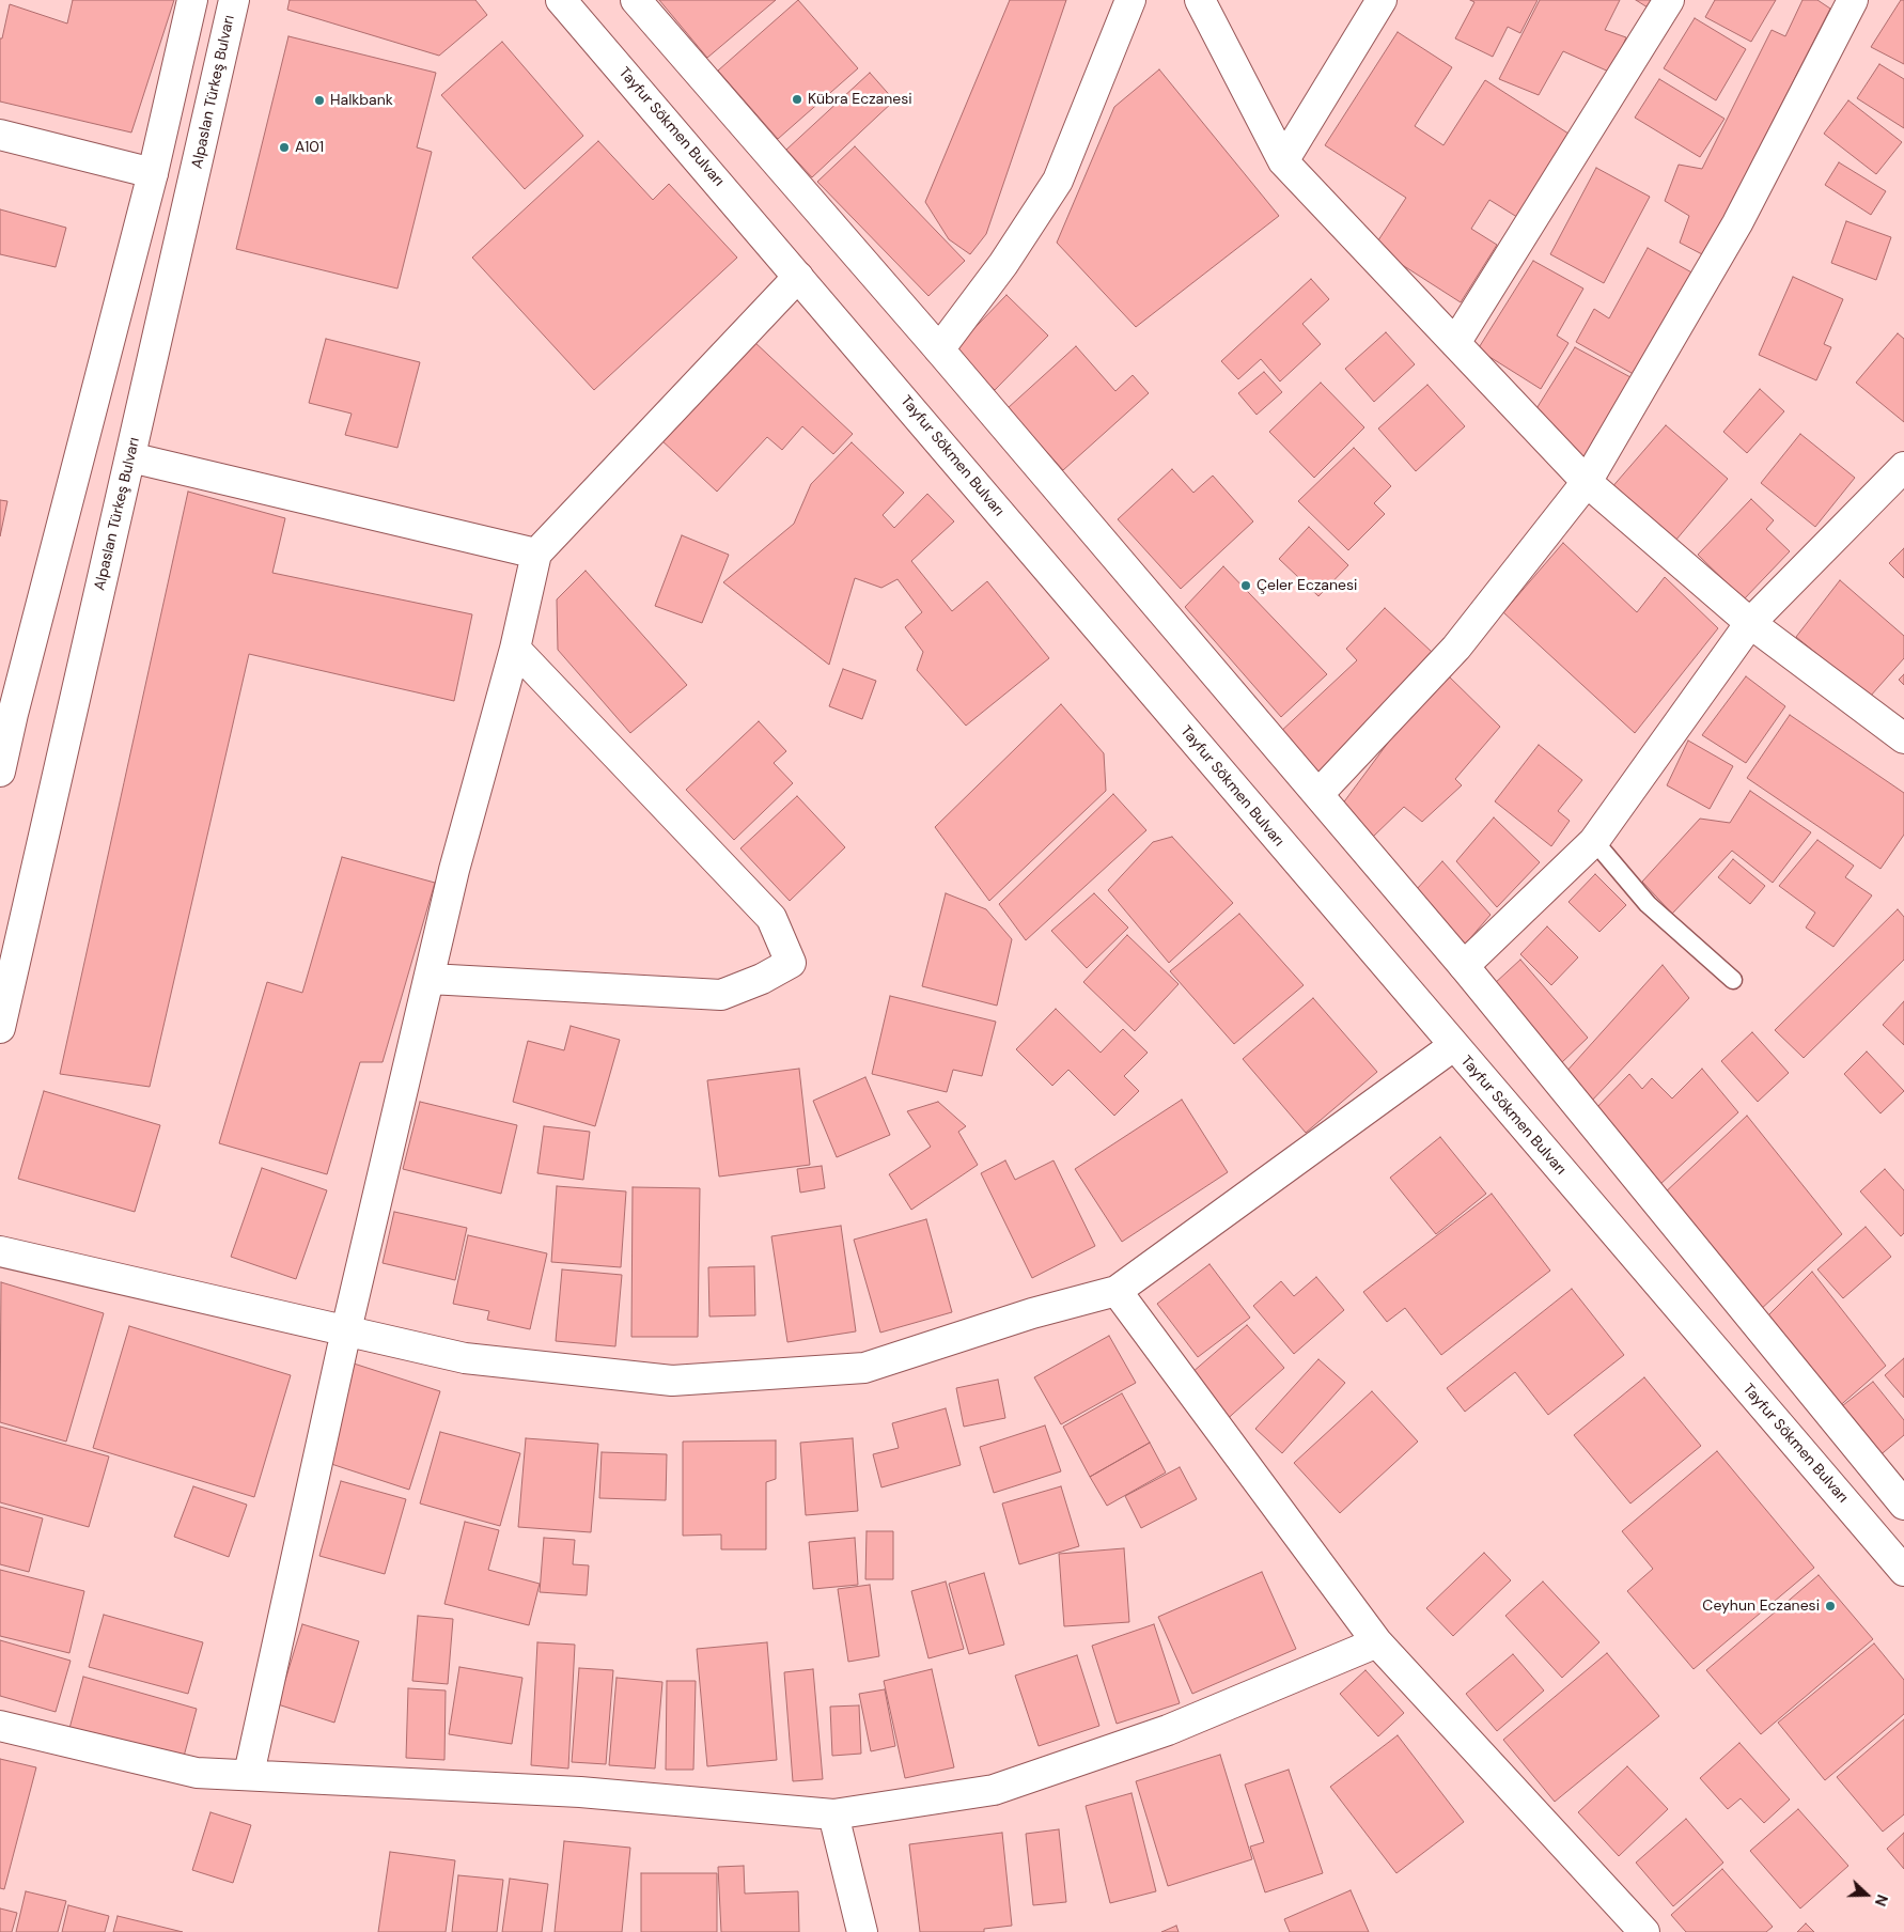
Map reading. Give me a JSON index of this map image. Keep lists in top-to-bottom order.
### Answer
{
  "streets": {
    "street": ["Alpaslan Türkeş Bulvarı", "Tayfur Sökmen Bulvarı"]
  },
  "places": [
    "Kübra Eczanesi",
    "Halkbank",
    "A101",
    "Çeler Eczanesi",
    "Ceyhun Eczanesi"
  ],
  "north": "right"
}
